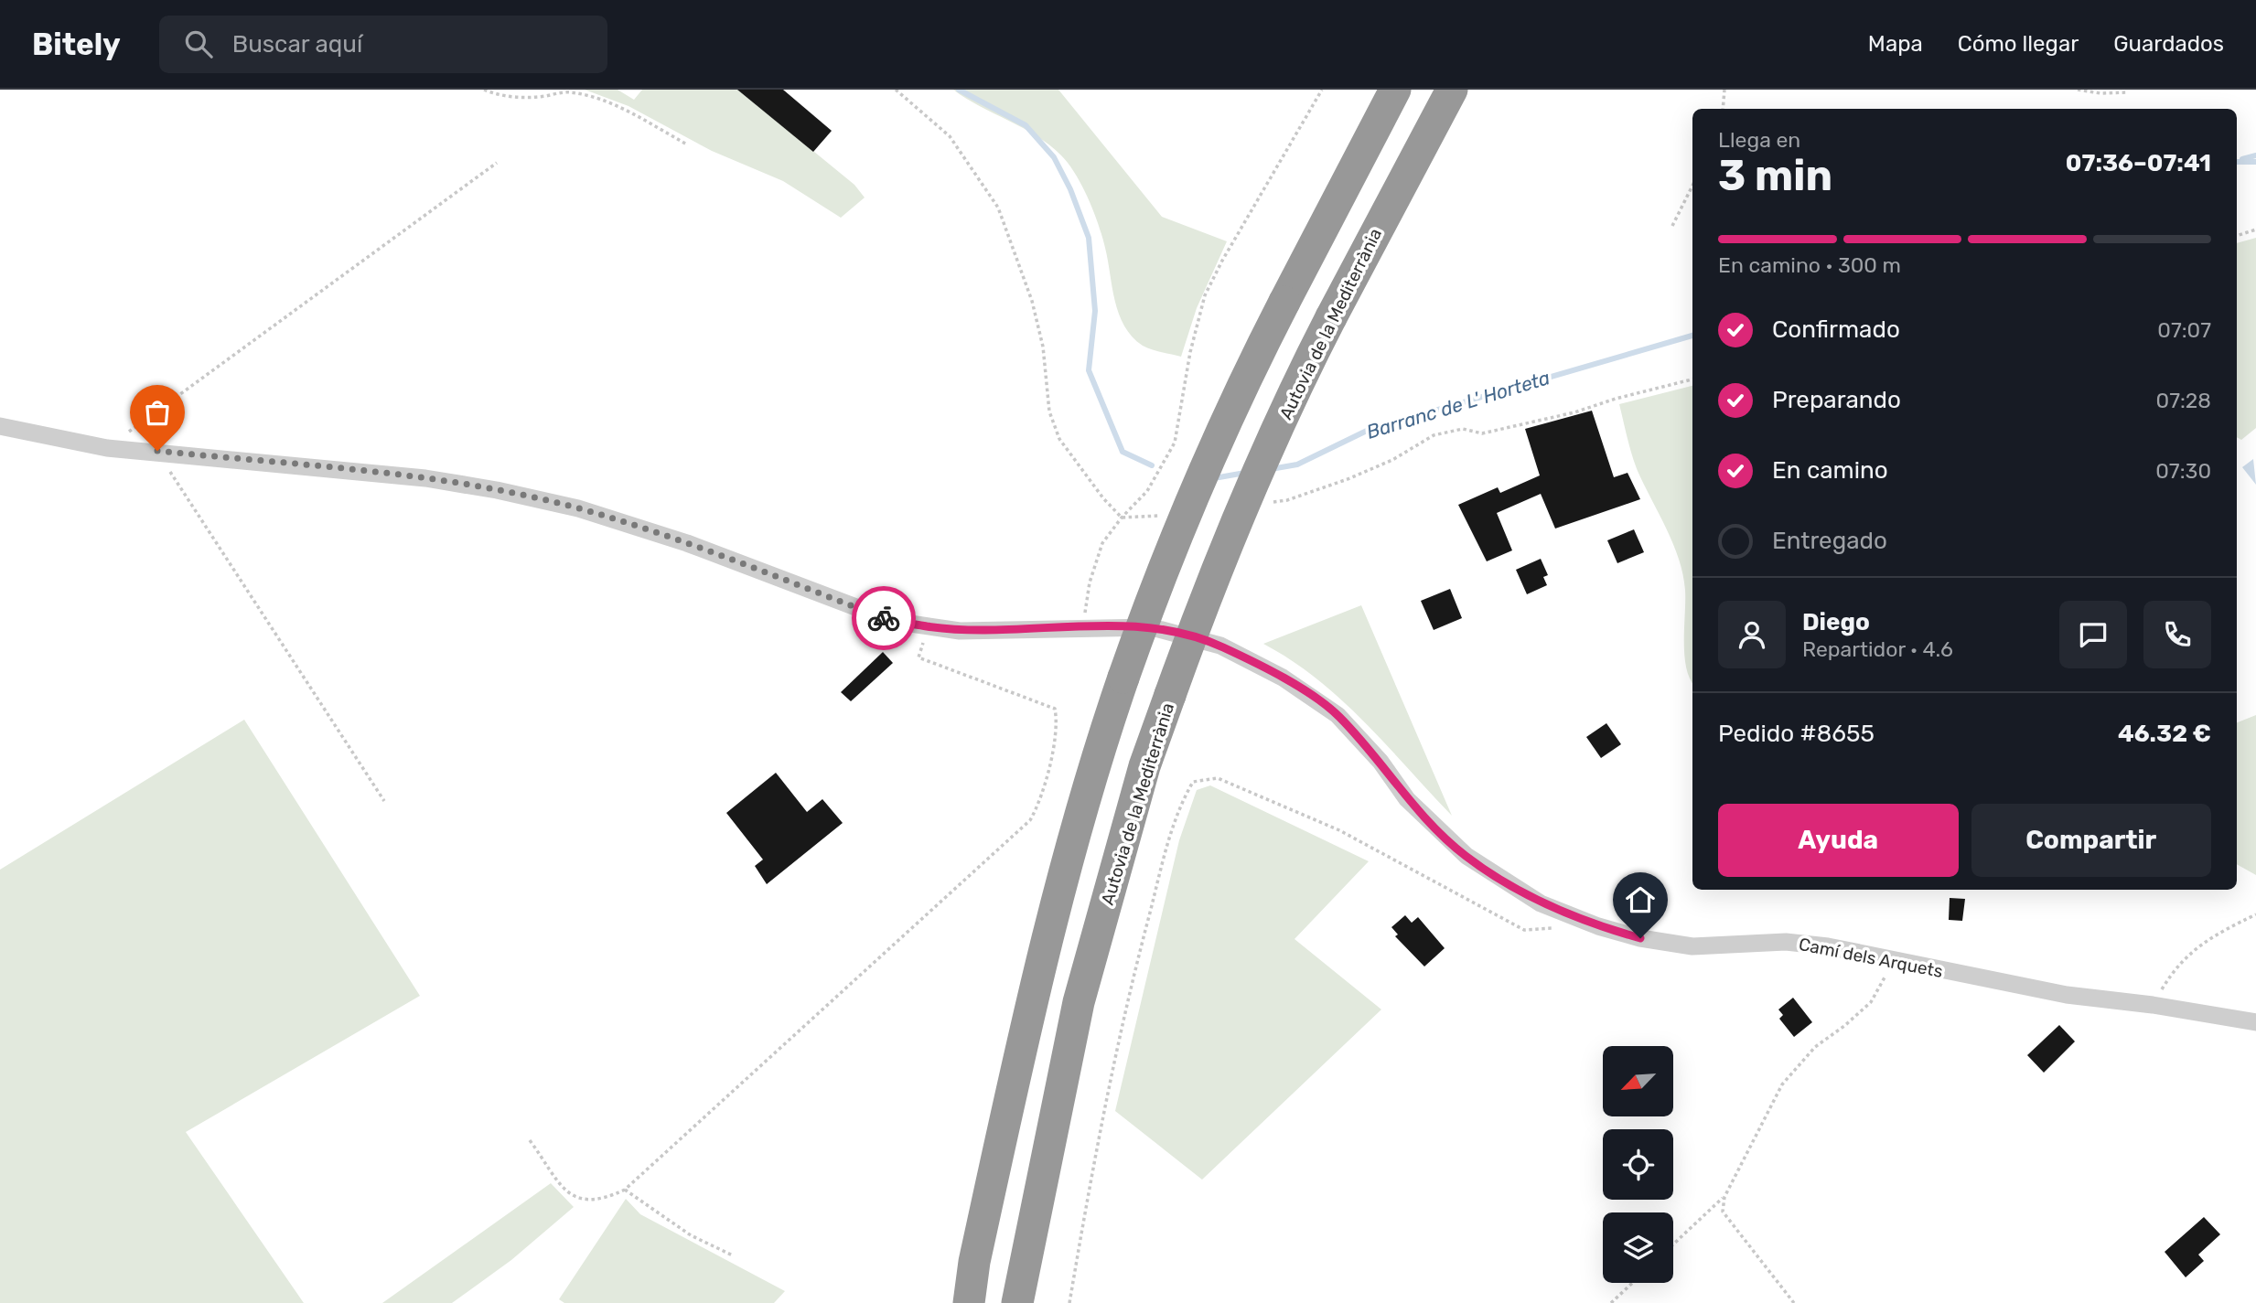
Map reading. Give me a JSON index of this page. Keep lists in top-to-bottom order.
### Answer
{
  "streets": {
    "highway": ["Autovia de la Mediterrània"],
    "street": ["Camí dels Arquets"]
  },
  "water": ["Barranc de L' Horteta"],
  "north": "bottom left",
  "page": {
    "header": "Bitely",
    "search": "Buscar aquí",
    "nav": ["Mapa", "Cómo llegar", "Guardados"],
    "heading": ["3 min", "Llega en", "07:36–07:41"],
    "panel": [
      "Diego",
      "Repartidor · 4.6",
      "Pedido #8655",
      "46.32 €"
    ],
    "bar": "En camino · 300 m",
    "list": [
      ["Confirmado", "07:07"],
      ["Preparando", "07:28"],
      ["En camino", "07:30"],
      "Entregado"
    ],
    "buttons": ["Ayuda", "Compartir"]
  }
}
